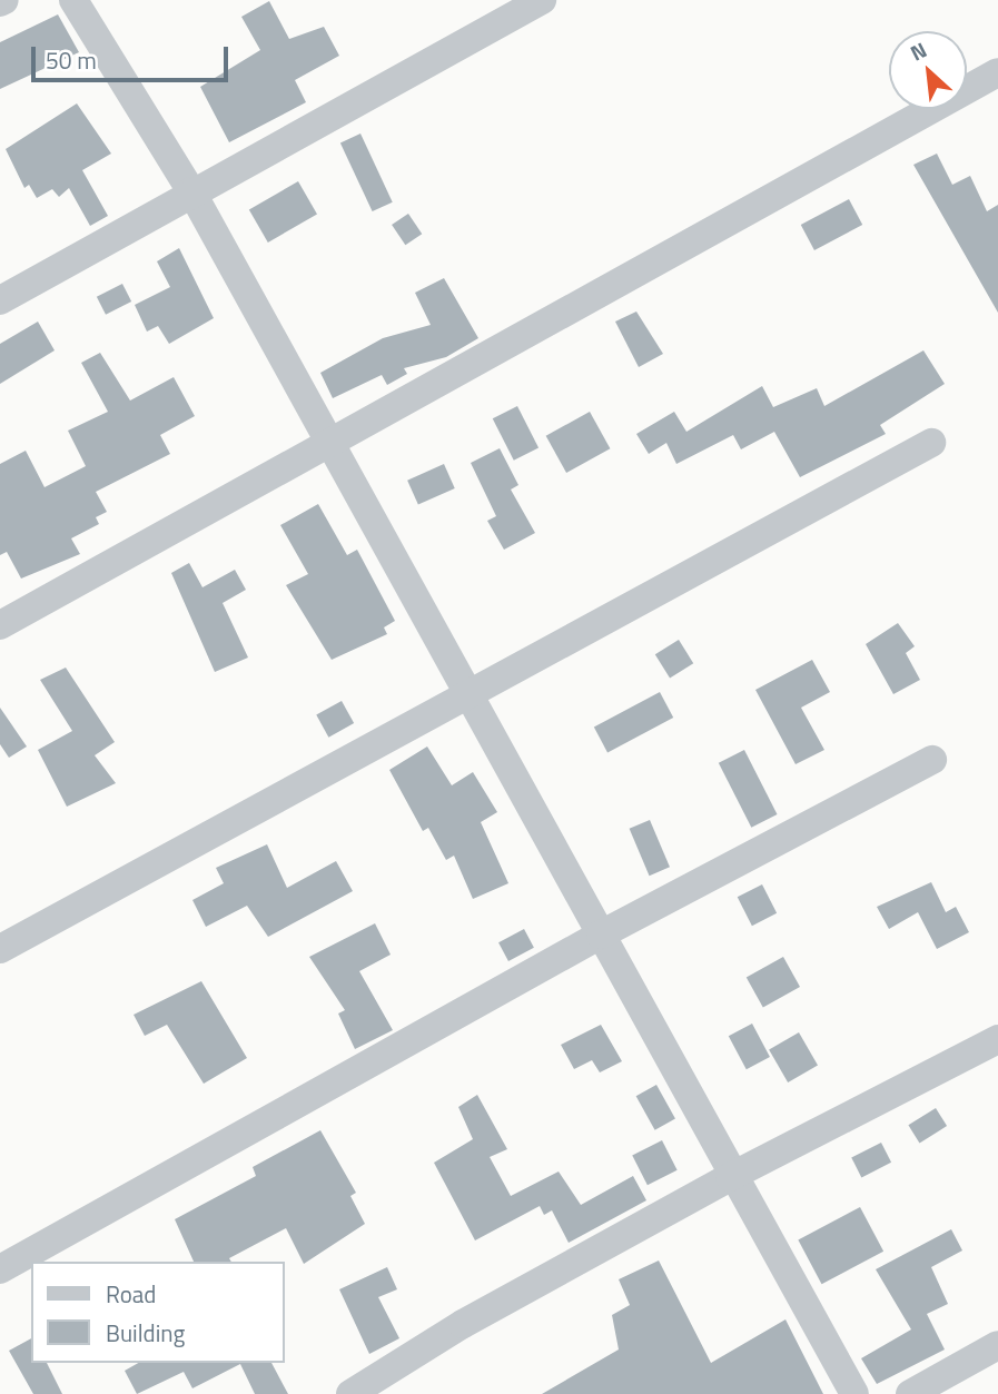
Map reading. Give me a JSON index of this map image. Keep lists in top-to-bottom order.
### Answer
{
  "legend": ["Road", "Building"],
  "scale_bar": "50 m",
  "north": "top left"
}
